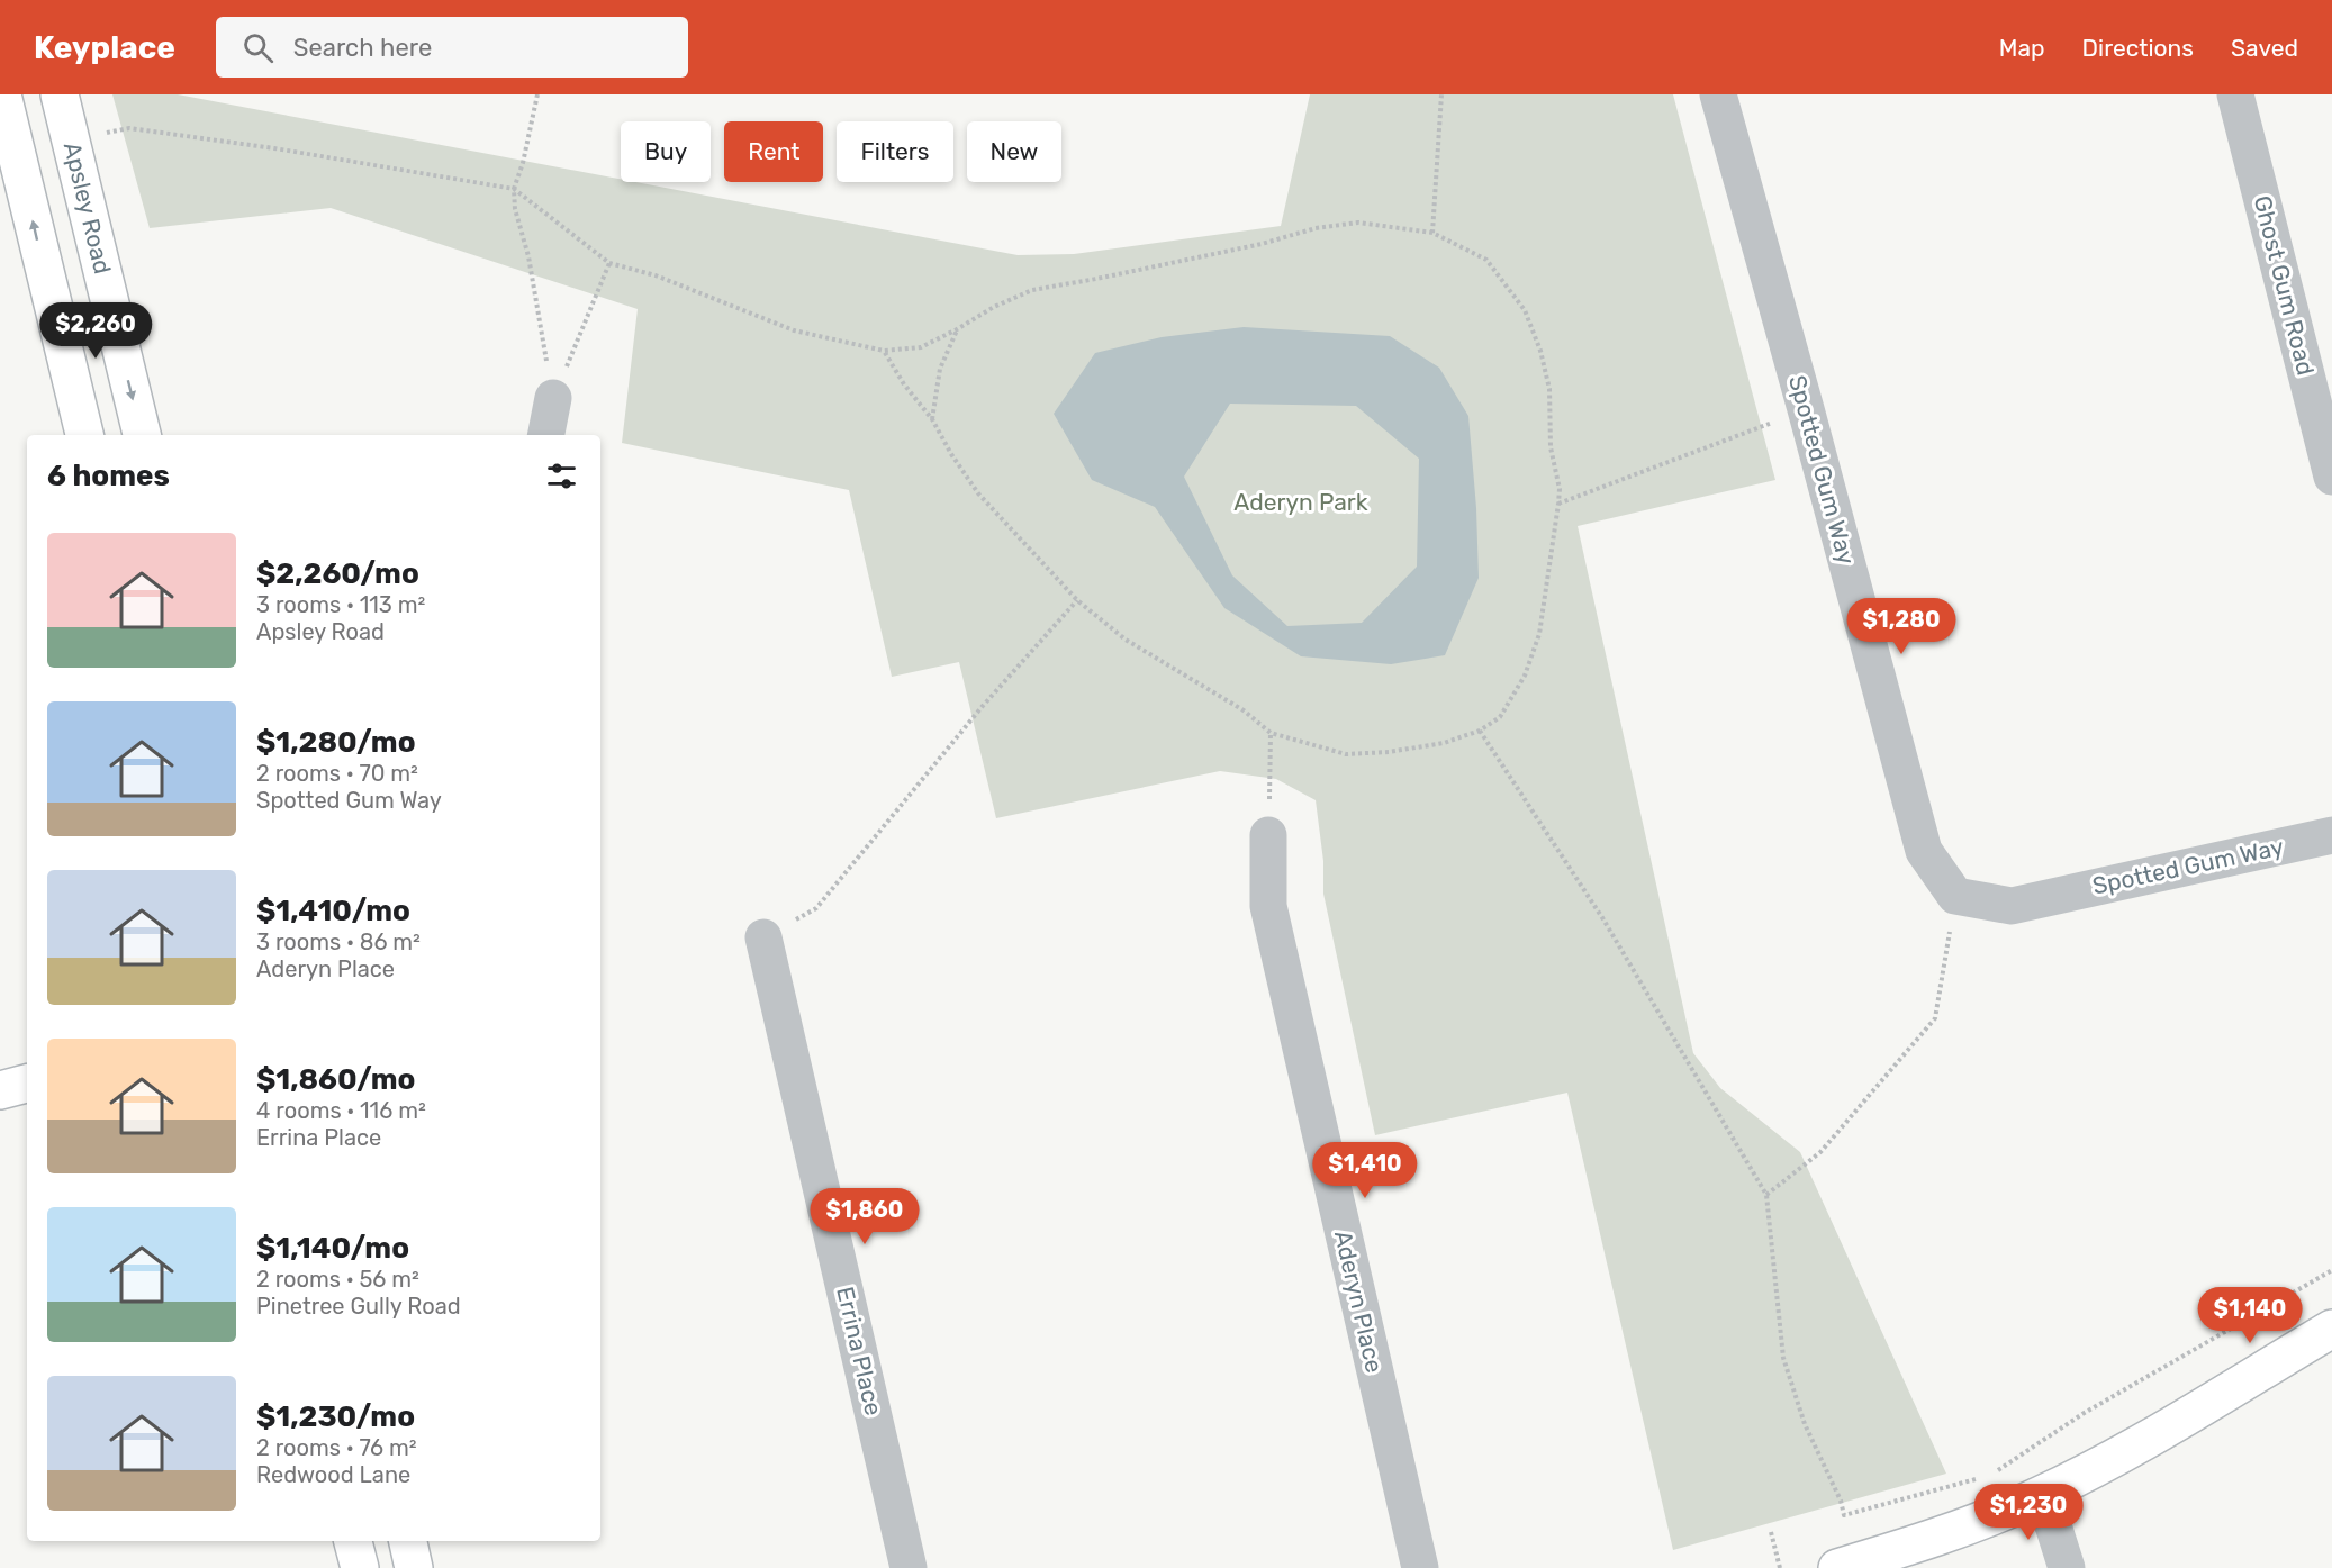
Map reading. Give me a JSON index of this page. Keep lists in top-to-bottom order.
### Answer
{
  "streets": {
    "main road": ["Apsley Road"],
    "street": [
      "Ghost Gum Road",
      "Spotted Gum Way",
      "Aderyn Place",
      "Errina Place"
    ]
  },
  "parks": ["Aderyn Park"],
  "page": {
    "header": "Keyplace",
    "search": "Search here",
    "nav": ["Map", "Directions", "Saved"],
    "chip": [
      "Buy",
      "Rent",
      "Filters",
      "New"
    ],
    "price": [
      "$2,260",
      "$1,280",
      "$1,410",
      "$1,860",
      "$1,140",
      "$1,230"
    ],
    "heading": "6 homes",
    "list": [
      {
        "name": "$2,260/mo",
        "note": "3 rooms · 113 m² · Apsley Road"
      },
      {
        "name": "$1,280/mo",
        "note": "2 rooms · 70 m² · Spotted Gum Way"
      },
      {
        "name": "$1,410/mo",
        "note": "3 rooms · 86 m² · Aderyn Place"
      },
      {
        "name": "$1,860/mo",
        "note": "4 rooms · 116 m² · Errina Place"
      },
      {
        "name": "$1,140/mo",
        "note": "2 rooms · 56 m² · Pinetree Gully Road"
      },
      {
        "name": "$1,230/mo",
        "note": "2 rooms · 76 m² · Redwood Lane"
      }
    ]
  }
}
